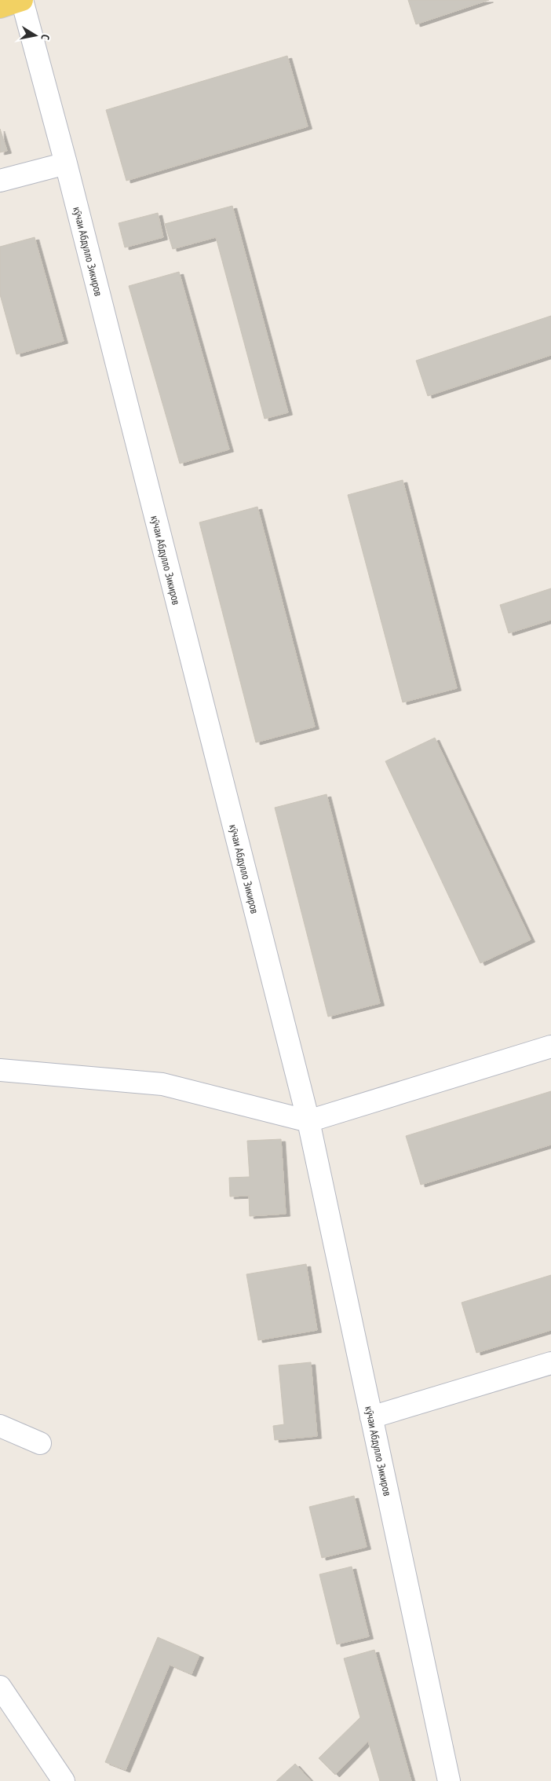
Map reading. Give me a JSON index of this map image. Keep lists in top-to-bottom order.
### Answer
{
  "streets": {
    "street": ["кӯчаи Абдулло Зикиров"]
  },
  "north": "right"
}
